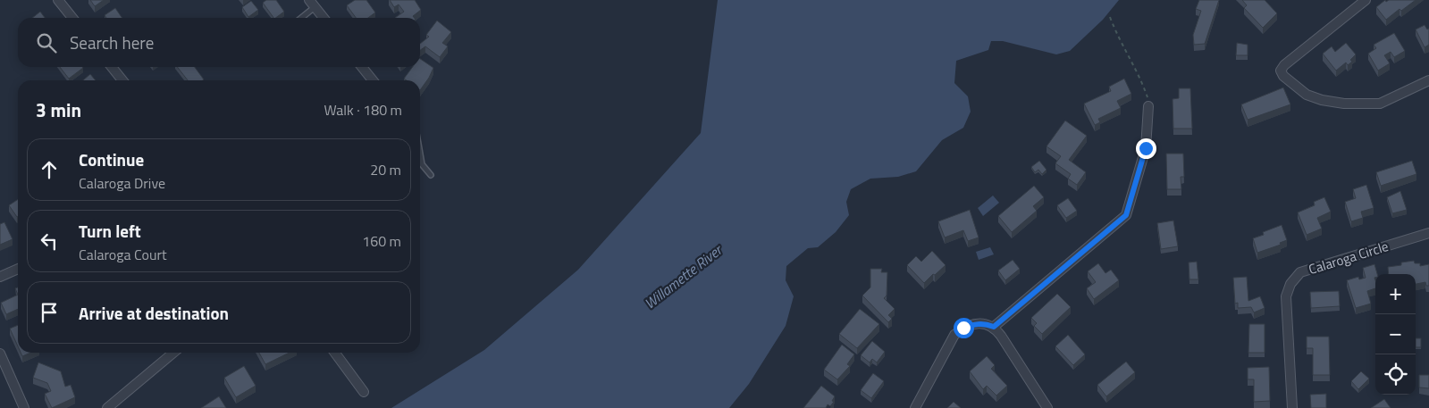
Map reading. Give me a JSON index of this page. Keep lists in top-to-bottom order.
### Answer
{
  "streets": {
    "street": ["Calaroga Circle"]
  },
  "water": ["Willamette River"],
  "page": {
    "search": "Search here",
    "heading": ["3 min", "Walk · 180 m"],
    "list": [
      ["Continue", "Calaroga Drive", "20 m"],
      ["Turn left", "Calaroga Court", "160 m"],
      "Arrive at destination"
    ],
    "map_buttons": ["+", "−"]
  }
}
